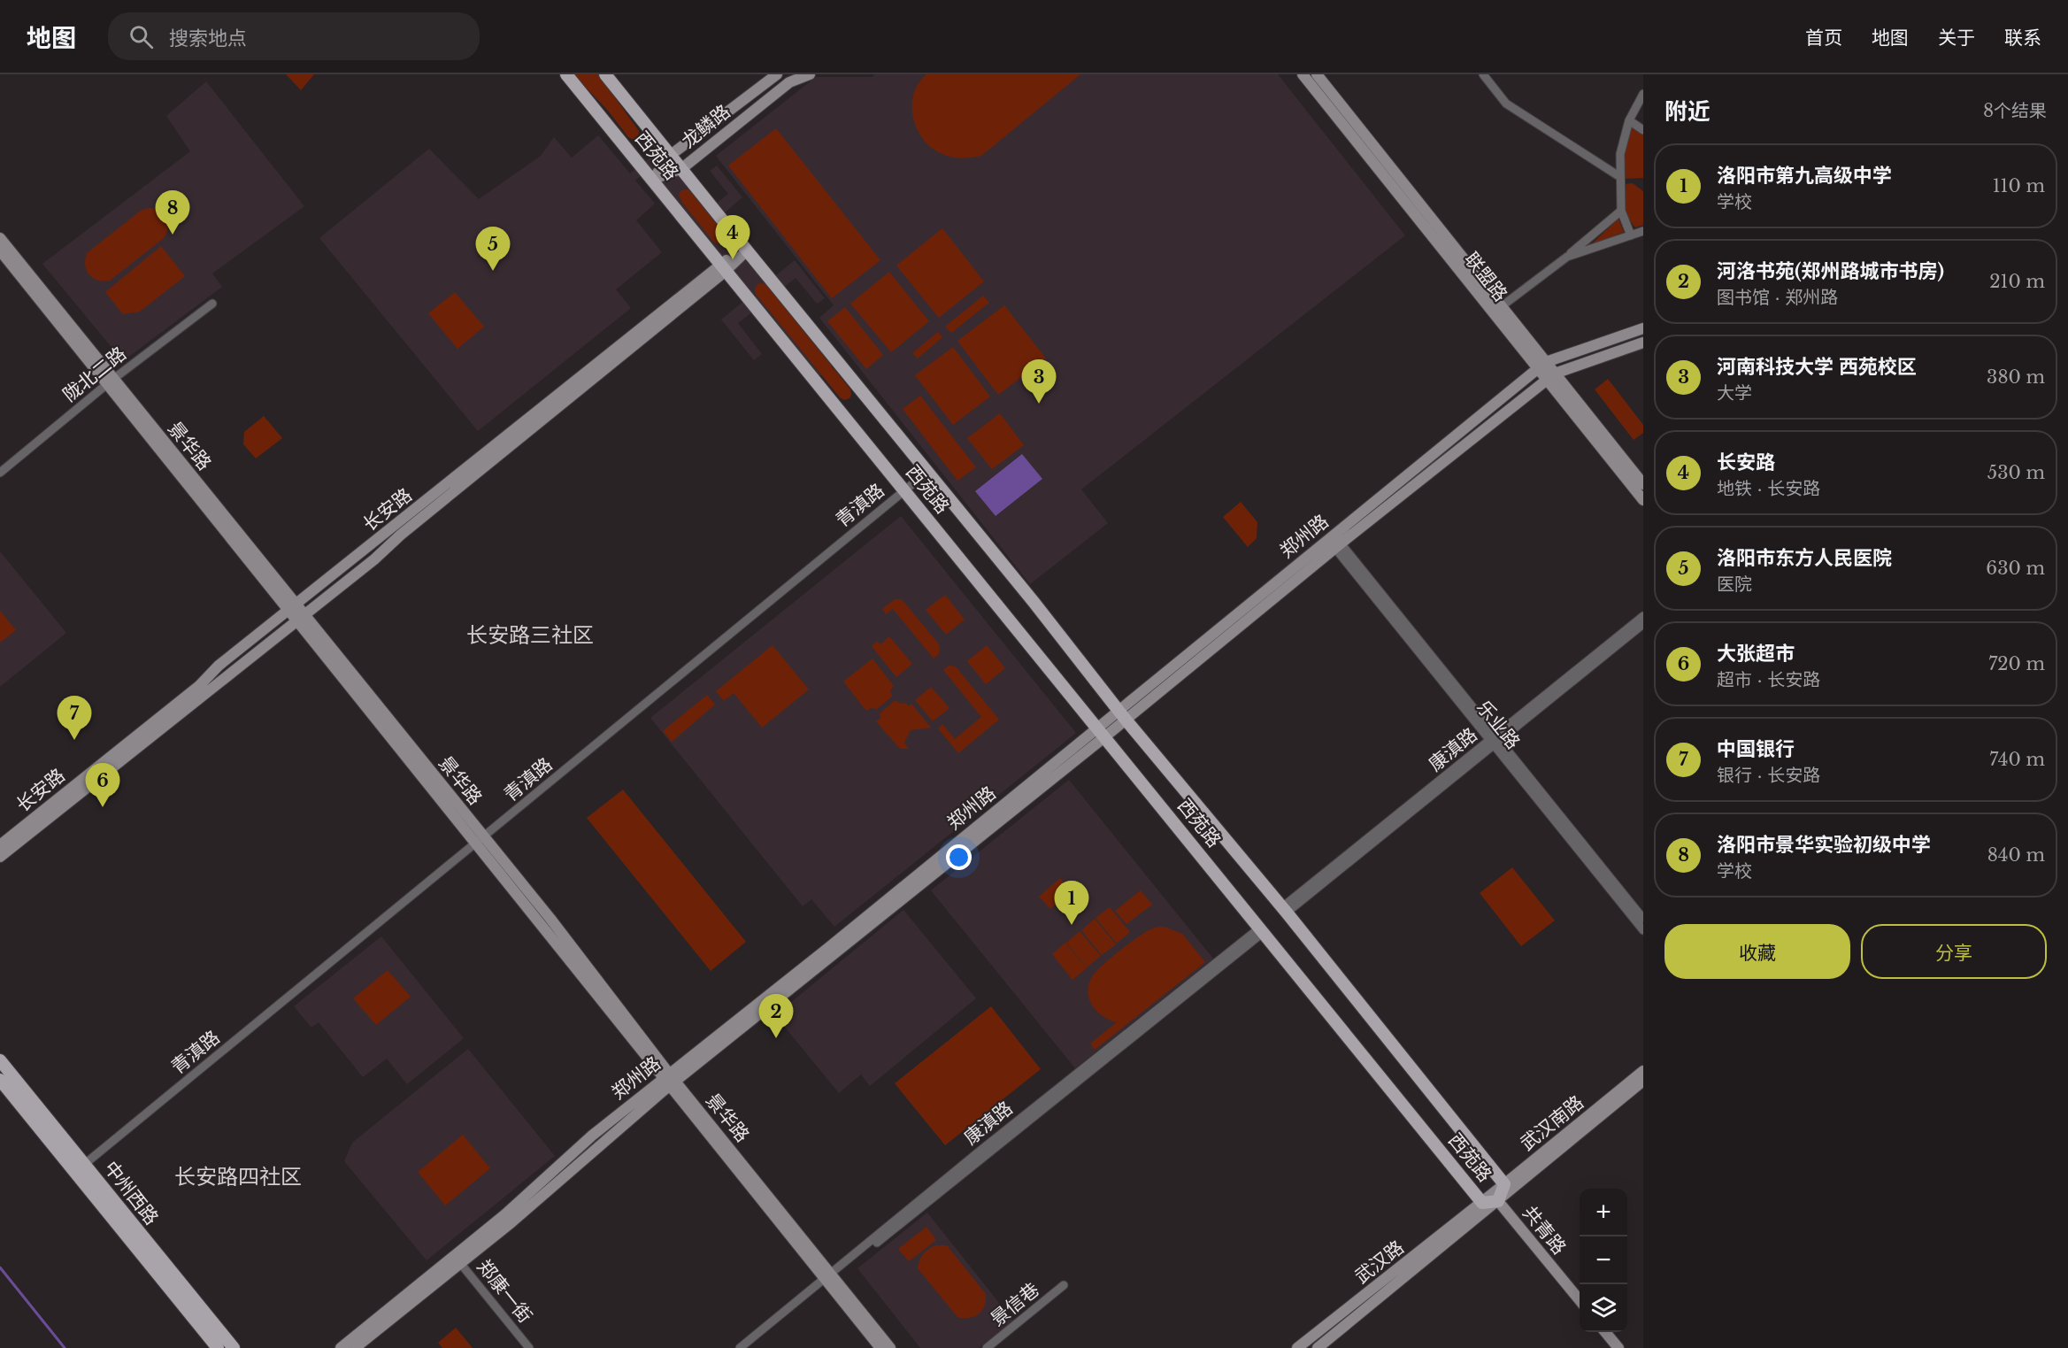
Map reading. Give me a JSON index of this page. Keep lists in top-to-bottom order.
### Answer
{
  "streets": {
    "main road": [
      "龙鳞路",
      "西苑路",
      "联盟路",
      "景华路",
      "长安路",
      "郑州路",
      "武汉南路",
      "中州西路",
      "共青路",
      "武汉路"
    ],
    "street": [
      "陇北二路",
      "青滇路",
      "乐业路",
      "康滇路",
      "郑康一街",
      "景信巷"
    ]
  },
  "crossings": [
    ["龙鳞路", "西苑路"],
    ["西苑路", "青滇路"],
    ["西苑路", "长安路"],
    ["西苑路", "郑州路"],
    ["西苑路", "康滇路"],
    ["西苑路", "武汉南路"],
    ["西苑路", "共青路"],
    ["西苑路", "武汉路"],
    ["联盟路", "郑州路"],
    ["陇北二路", "景华路"],
    ["景华路", "青滇路"],
    ["景华路", "长安路"],
    ["景华路", "郑州路"],
    ["景华路", "康滇路"],
    ["青滇路", "中州西路"],
    ["郑州路", "乐业路"],
    ["郑州路", "郑康一街"],
    ["乐业路", "康滇路"],
    ["武汉南路", "共青路"],
    ["武汉南路", "武汉路"],
    ["共青路", "武汉路"]
  ],
  "districts": ["长安路三社区", "长安路四社区"],
  "page": {
    "header": "地图",
    "search": "搜索地点",
    "nav": [
      "首页",
      "地图",
      "关于",
      "联系"
    ],
    "heading": ["附近", "8个结果"],
    "list": [
      {
        "mark": "1",
        "name": "洛阳市第九高级中学",
        "note": "学校",
        "value": "110 m"
      },
      {
        "mark": "2",
        "name": "河洛书苑(郑州路城市书房)",
        "note": "图书馆 · 郑州路",
        "value": "210 m"
      },
      {
        "mark": "3",
        "name": "河南科技大学 西苑校区",
        "note": "大学",
        "value": "380 m"
      },
      {
        "mark": "4",
        "name": "长安路",
        "note": "地铁 · 长安路",
        "value": "530 m"
      },
      {
        "mark": "5",
        "name": "洛阳市东方人民医院",
        "note": "医院",
        "value": "630 m"
      },
      {
        "mark": "6",
        "name": "大张超市",
        "note": "超市 · 长安路",
        "value": "720 m"
      },
      {
        "mark": "7",
        "name": "中国银行",
        "note": "银行 · 长安路",
        "value": "740 m"
      },
      {
        "mark": "8",
        "name": "洛阳市景华实验初级中学",
        "note": "学校",
        "value": "840 m"
      }
    ],
    "pins": [
      "8",
      "4",
      "5",
      "3",
      "7",
      "6",
      "1",
      "2"
    ],
    "buttons": ["收藏", "分享"],
    "map_buttons": ["+", "−"]
  }
}
